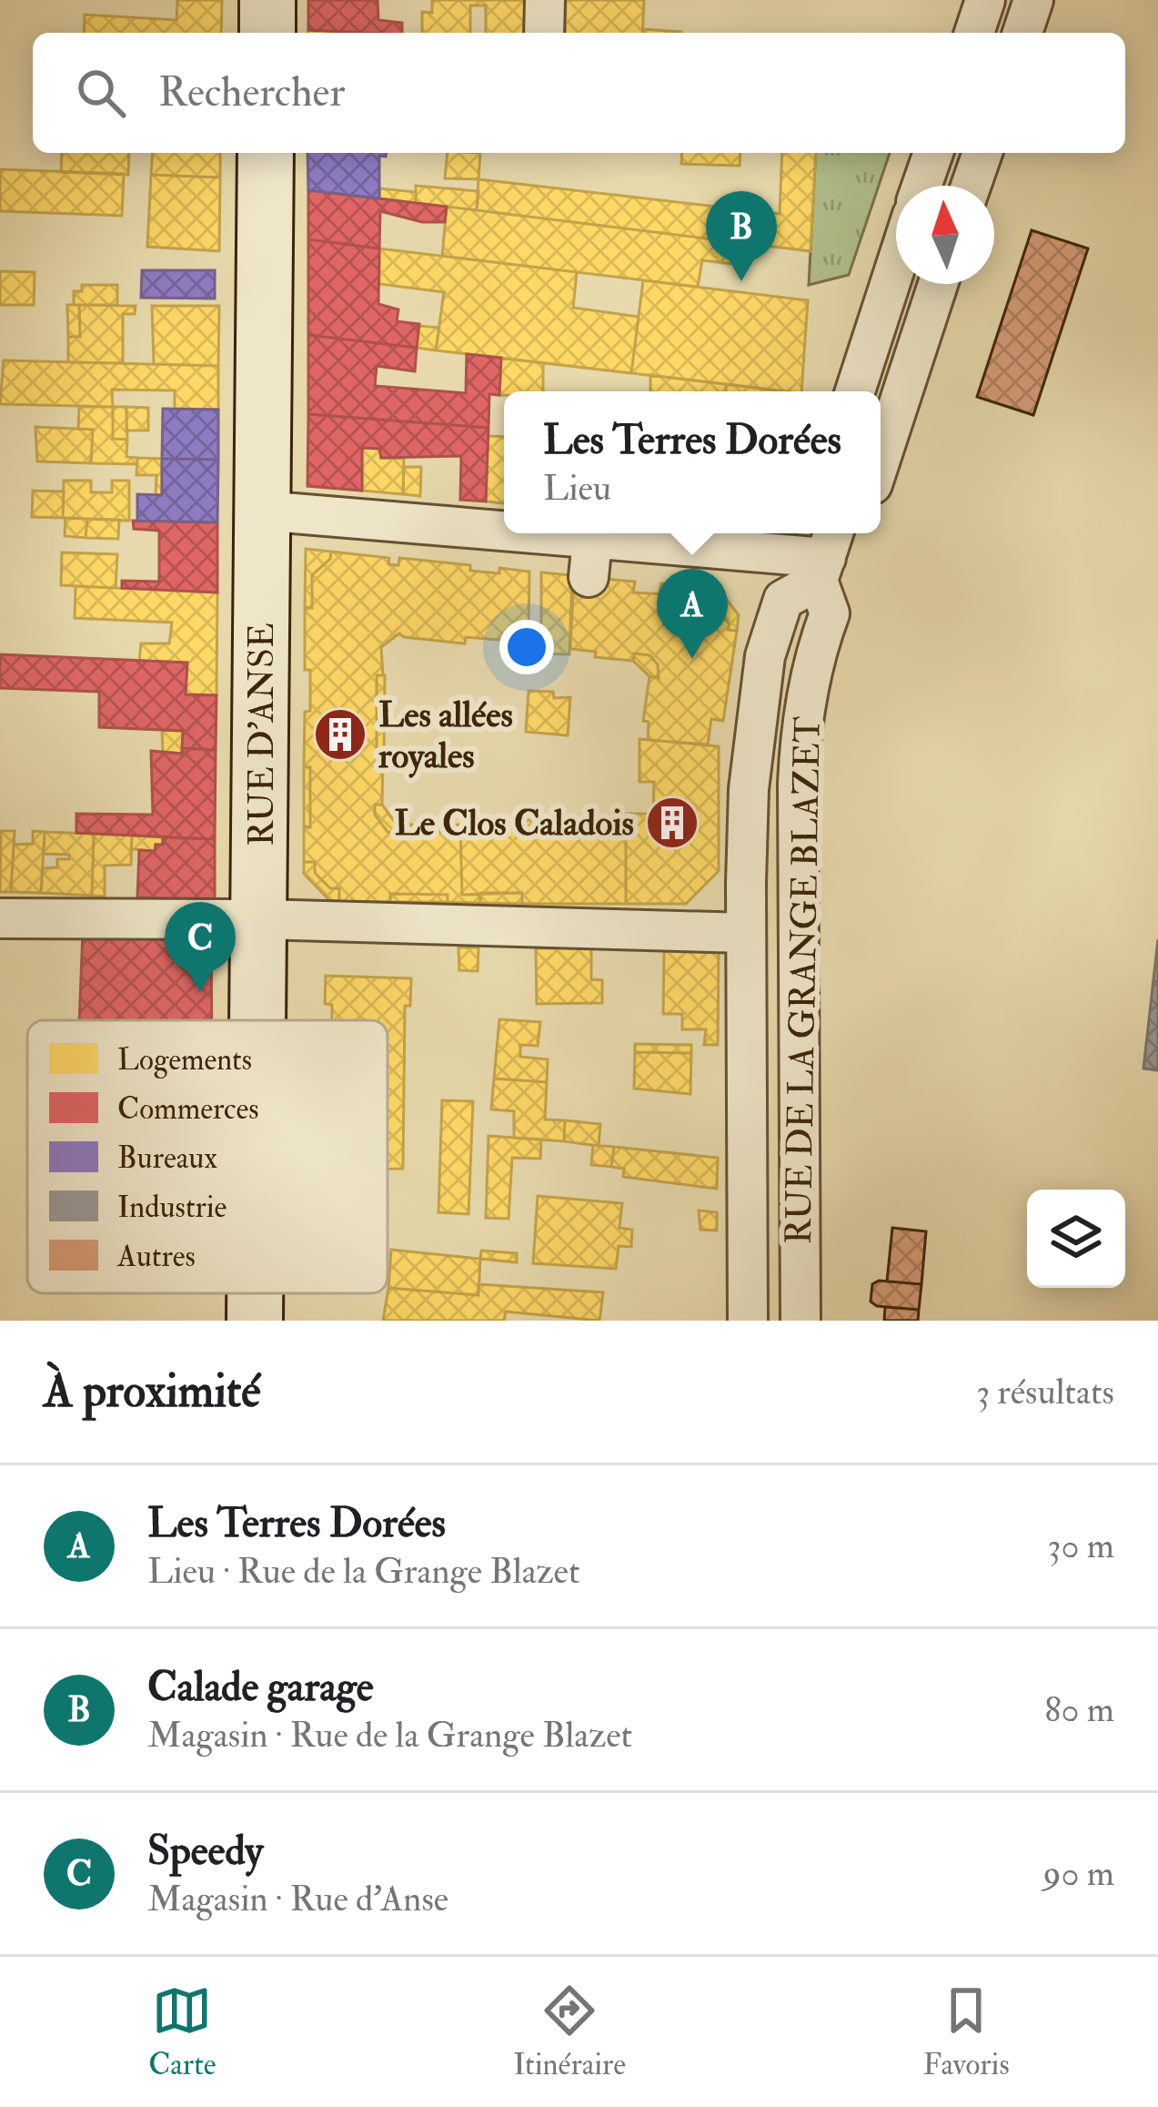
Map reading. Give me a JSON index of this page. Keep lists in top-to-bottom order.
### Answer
{
  "streets": {
    "main road": ["RUE D'ANSE"],
    "street": ["RUE DE LA GRANGE BLAZET"]
  },
  "places": {
    "building": ["Les allées royales", "Le Clos Caladois"]
  },
  "legend": [
    "Logements",
    "Commerces",
    "Bureaux",
    "Industrie",
    "Autres"
  ],
  "north": "top",
  "page": {
    "search": "Rechercher",
    "pins": ["B", "A", "C"],
    "popup": ["Les Terres Dorées", "Lieu"],
    "heading": ["À proximité", "3 résultats"],
    "list": [
      {
        "mark": "A",
        "name": "Les Terres Dorées",
        "note": "Lieu · Rue de la Grange Blazet",
        "value": "30 m"
      },
      {
        "mark": "B",
        "name": "Calade garage",
        "note": "Magasin · Rue de la Grange Blazet",
        "value": "80 m"
      },
      {
        "mark": "C",
        "name": "Speedy",
        "note": "Magasin · Rue d'Anse",
        "value": "90 m"
      }
    ],
    "nav": ["Carte", "Itinéraire", "Favoris"]
  }
}
